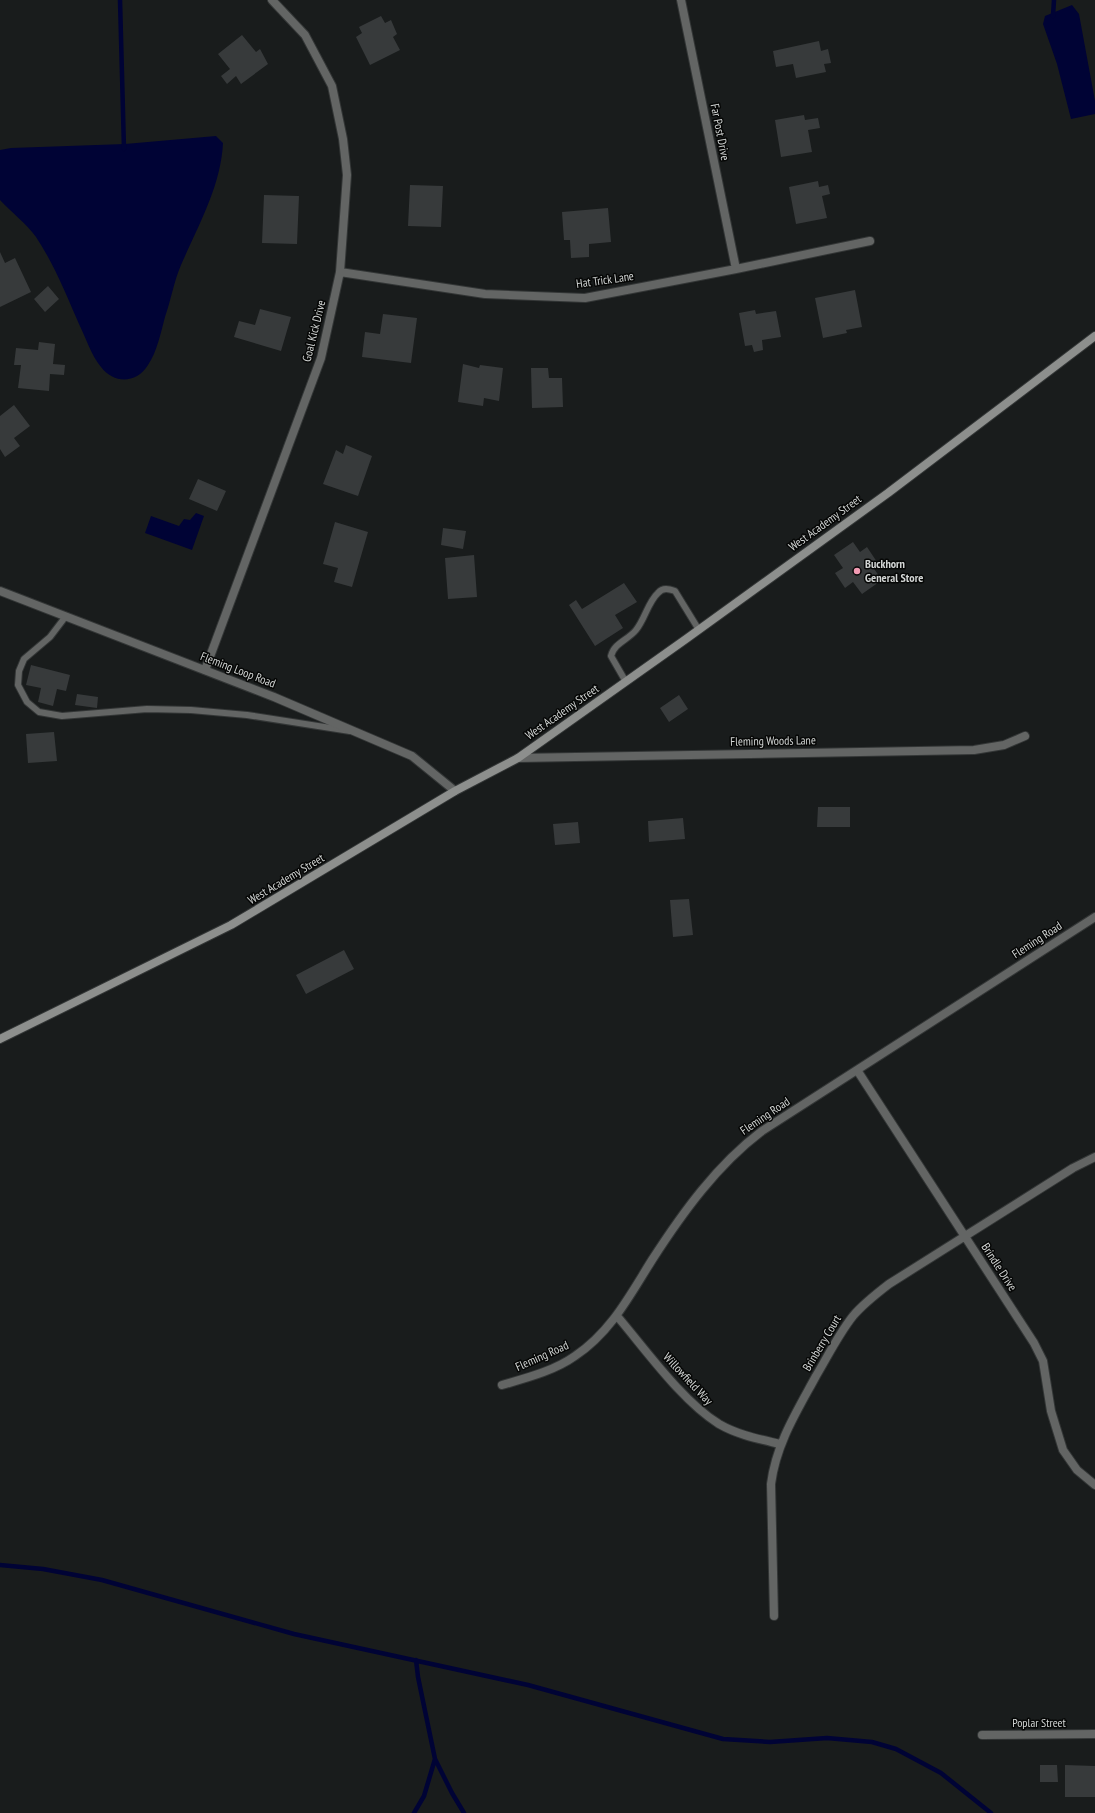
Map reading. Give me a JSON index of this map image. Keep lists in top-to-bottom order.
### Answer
{
  "streets": {
    "main road": ["West Academy Street"],
    "street": [
      "Far Post Drive",
      "Hat Trick Lane",
      "Goal Kick Drive",
      "Fleming Loop Road",
      "Fleming Woods Lane",
      "Fleming Road",
      "Brindle Drive",
      "Brinberry Court",
      "Willowfield Way",
      "Poplar Street"
    ]
  },
  "crossings": [
    ["Far Post Drive", "Hat Trick Lane"],
    ["Hat Trick Lane", "Goal Kick Drive"],
    ["Goal Kick Drive", "Fleming Loop Road"],
    ["West Academy Street", "Fleming Loop Road"],
    ["West Academy Street", "Fleming Woods Lane"],
    ["Fleming Road", "Brindle Drive"],
    ["Fleming Road", "Willowfield Way"],
    ["Brindle Drive", "Brinberry Court"],
    ["Brinberry Court", "Willowfield Way"]
  ],
  "places": ["Buckhorn General Store"]
}
